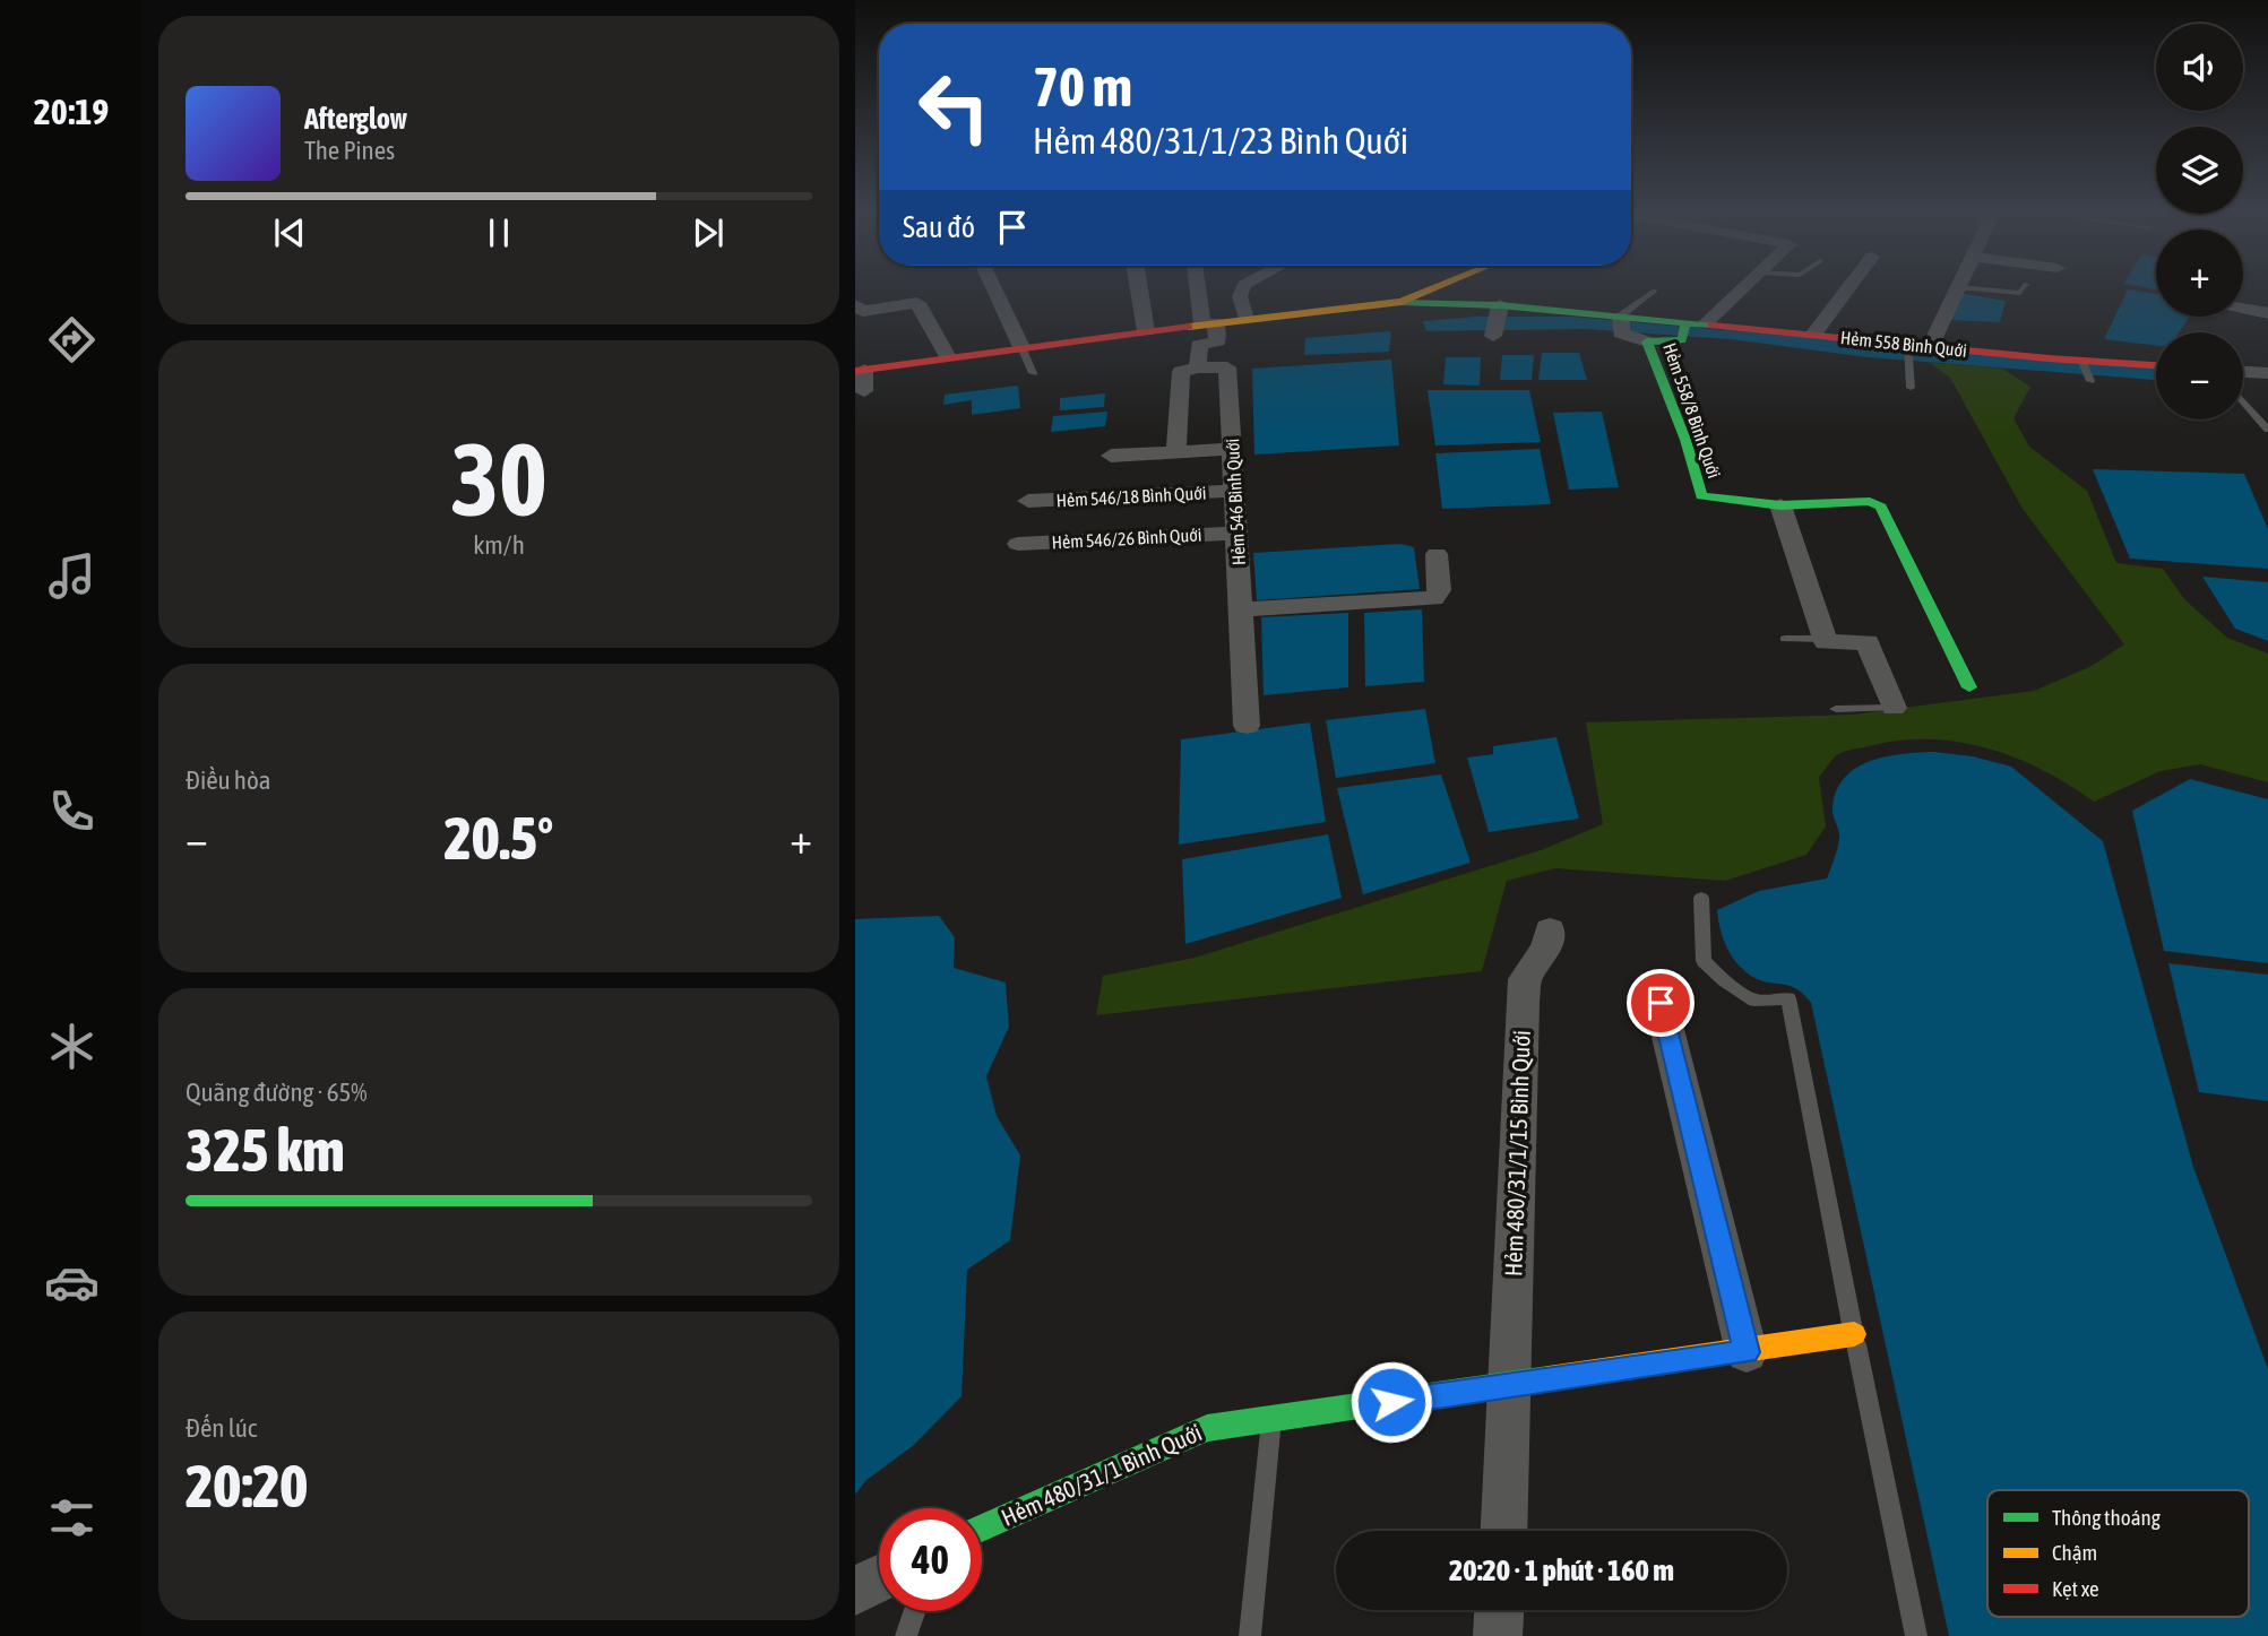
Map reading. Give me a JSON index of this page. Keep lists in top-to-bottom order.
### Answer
{
  "streets": {
    "street": [
      "Hẻm 558 Bình Quới",
      "Hẻm 558/8 Bình Quới",
      "Hẻm 546/18 Bình Quới",
      "Hẻm 546 Bình Quới",
      "Hẻm 546/26 Bình Quới",
      "Hẻm 480/31/1/15 Bình Quới",
      "Hẻm 480/31/1 Bình Quới"
    ]
  },
  "crossings": [
    ["Hẻm 558 Bình Quới", "Hẻm 558/8 Bình Quới"],
    ["Hẻm 546/18 Bình Quới", "Hẻm 546 Bình Quới"],
    ["Hẻm 546 Bình Quới", "Hẻm 546/26 Bình Quới"],
    ["Hẻm 480/31/1/15 Bình Quới", "Hẻm 480/31/1 Bình Quới"]
  ],
  "legend": ["Thông thoáng", "Chậm", "Kẹt xe"],
  "page": {
    "tabs": "20:19",
    "map_buttons": ["+", "−"],
    "turn": ["70 m", "Hẻm 480/31/1/23 Bình Quới"],
    "song": ["Afterglow", "The Pines"],
    "then": "Sau đó",
    "tile": [
      ["30", "km/h"],
      "Điều hòa",
      ["Quãng đường · 65%", "325 km"],
      ["Đến lúc", "20:20"]
    ],
    "heat": ["−", "20.5°", "+"],
    "limit": "40",
    "trip": "20:20 · 1 phút · 160 m"
  }
}
